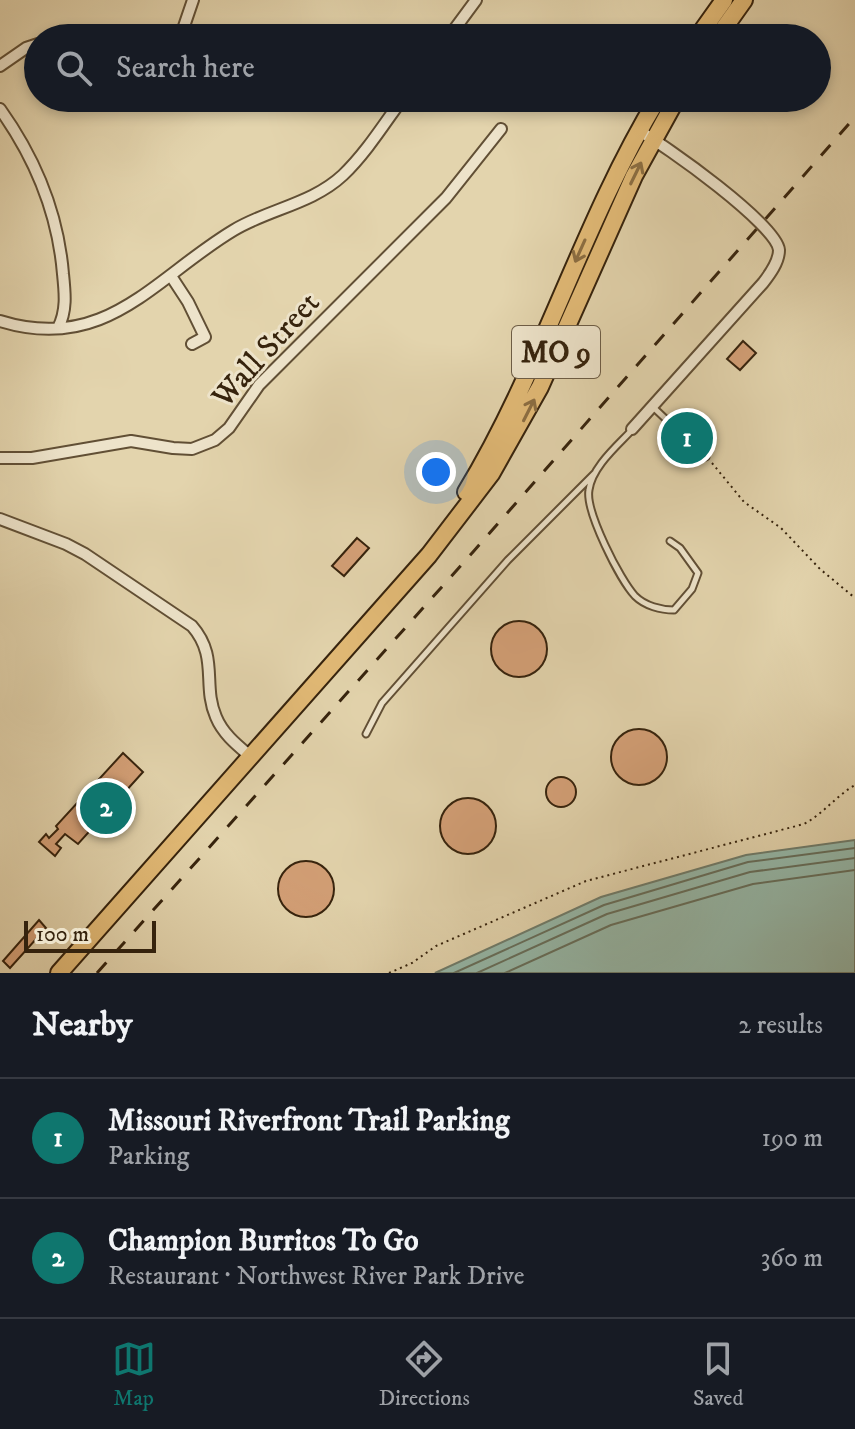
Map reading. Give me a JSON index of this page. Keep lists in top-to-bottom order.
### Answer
{
  "streets": {
    "main road": ["MO 9"],
    "street": ["Wall Street"]
  },
  "scale_bar": "100 m",
  "page": {
    "search": "Search here",
    "pins": ["1", "2"],
    "scale": "100 m",
    "heading": ["Nearby", "2 results"],
    "list": [
      {
        "mark": "1",
        "name": "Missouri Riverfront Trail Parking",
        "note": "Parking",
        "value": "190 m"
      },
      {
        "mark": "2",
        "name": "Champion Burritos To Go",
        "note": "Restaurant · Northwest River Park Drive",
        "value": "360 m"
      }
    ],
    "nav": ["Map", "Directions", "Saved"]
  }
}
